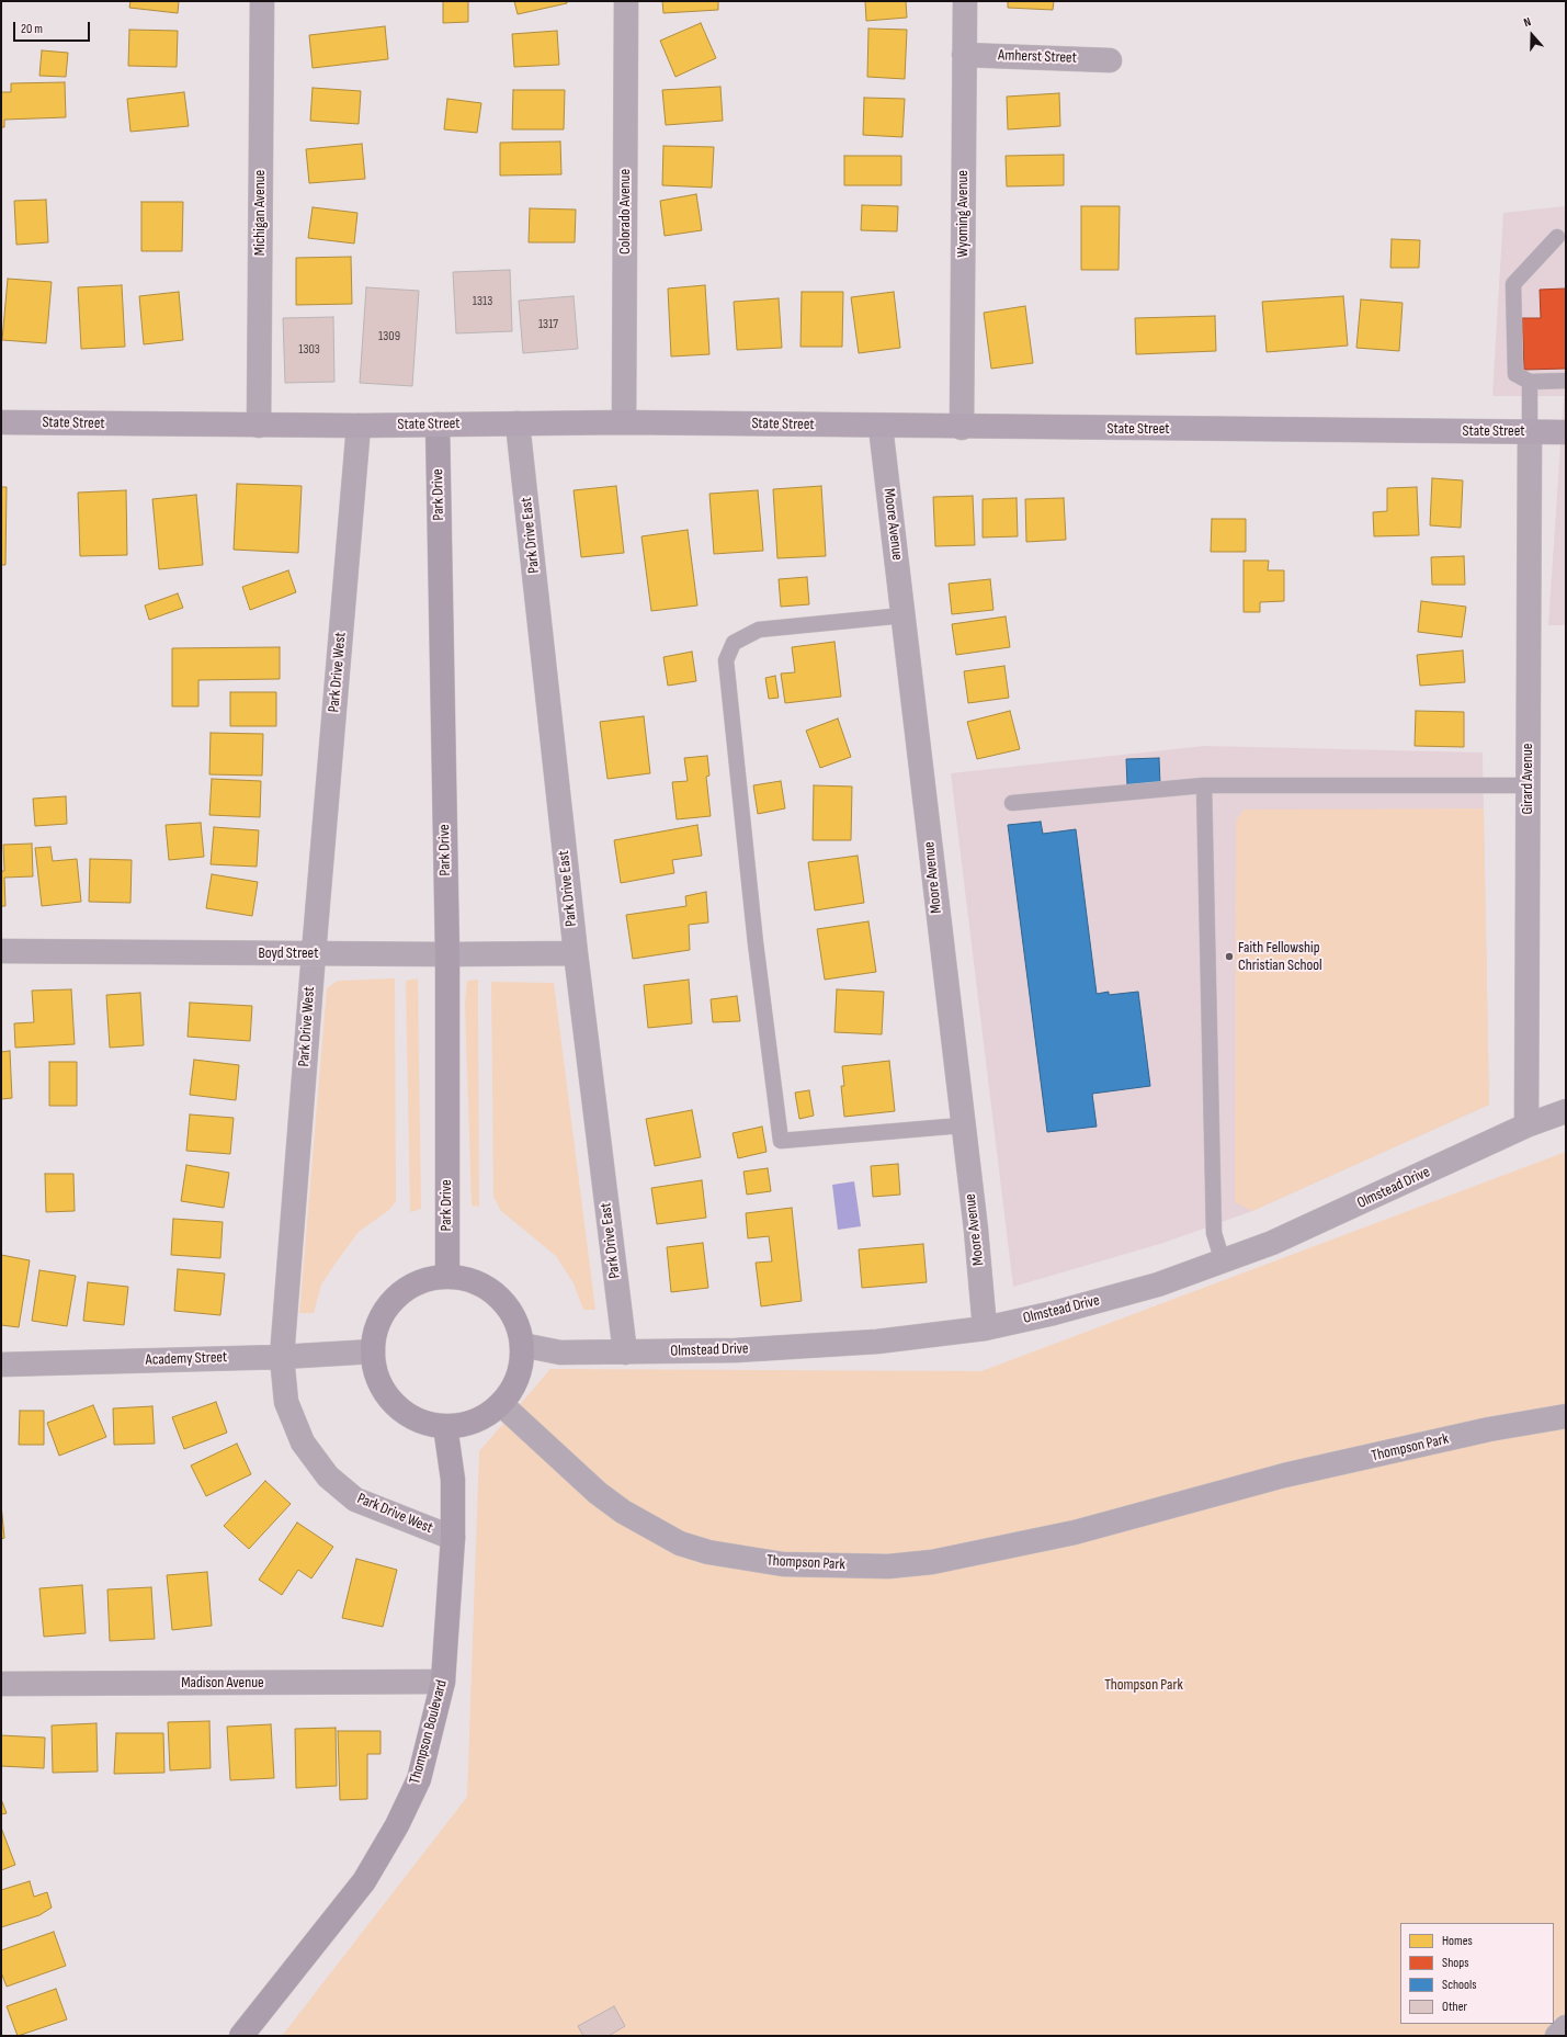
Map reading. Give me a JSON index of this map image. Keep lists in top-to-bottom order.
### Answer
{
  "streets": {
    "highway": ["State Street"],
    "street": [
      "Amherst Street",
      "Colorado Avenue",
      "Michigan Avenue",
      "Wyoming Avenue",
      "Park Drive",
      "Moore Avenue",
      "Park Drive East",
      "Park Drive West",
      "Girard Avenue",
      "Boyd Street",
      "Olmstead Drive",
      "Academy Street",
      "Thompson Park",
      "Madison Avenue",
      "Thompson Boulevard"
    ]
  },
  "crossings": [
    ["Amherst Street", "Wyoming Avenue"],
    ["Colorado Avenue", "State Street"],
    ["Michigan Avenue", "State Street"],
    ["Wyoming Avenue", "State Street"],
    ["State Street", "Park Drive"],
    ["State Street", "Moore Avenue"],
    ["State Street", "Park Drive East"],
    ["State Street", "Park Drive West"],
    ["State Street", "Girard Avenue"],
    ["Park Drive", "Boyd Street"],
    ["Park Drive", "Olmstead Drive"],
    ["Park Drive", "Academy Street"],
    ["Park Drive", "Thompson Park"],
    ["Park Drive", "Thompson Boulevard"],
    ["Moore Avenue", "Olmstead Drive"],
    ["Park Drive East", "Boyd Street"],
    ["Park Drive East", "Olmstead Drive"],
    ["Park Drive West", "Boyd Street"],
    ["Park Drive West", "Academy Street"],
    ["Park Drive West", "Thompson Boulevard"],
    ["Girard Avenue", "Olmstead Drive"],
    ["Olmstead Drive", "Academy Street"],
    ["Olmstead Drive", "Thompson Park"],
    ["Olmstead Drive", "Thompson Boulevard"],
    ["Academy Street", "Thompson Park"],
    ["Academy Street", "Thompson Boulevard"],
    ["Thompson Park", "Thompson Boulevard"],
    ["Madison Avenue", "Thompson Boulevard"]
  ],
  "parks": ["Thompson Park"],
  "places": ["Faith Fellowship Christian School"],
  "house_numbers": [
    "1313",
    "1317",
    "1309",
    "1303"
  ],
  "legend": [
    "Homes",
    "Shops",
    "Schools",
    "Other"
  ],
  "scale_bar": "20 m",
  "north": "top"
}
